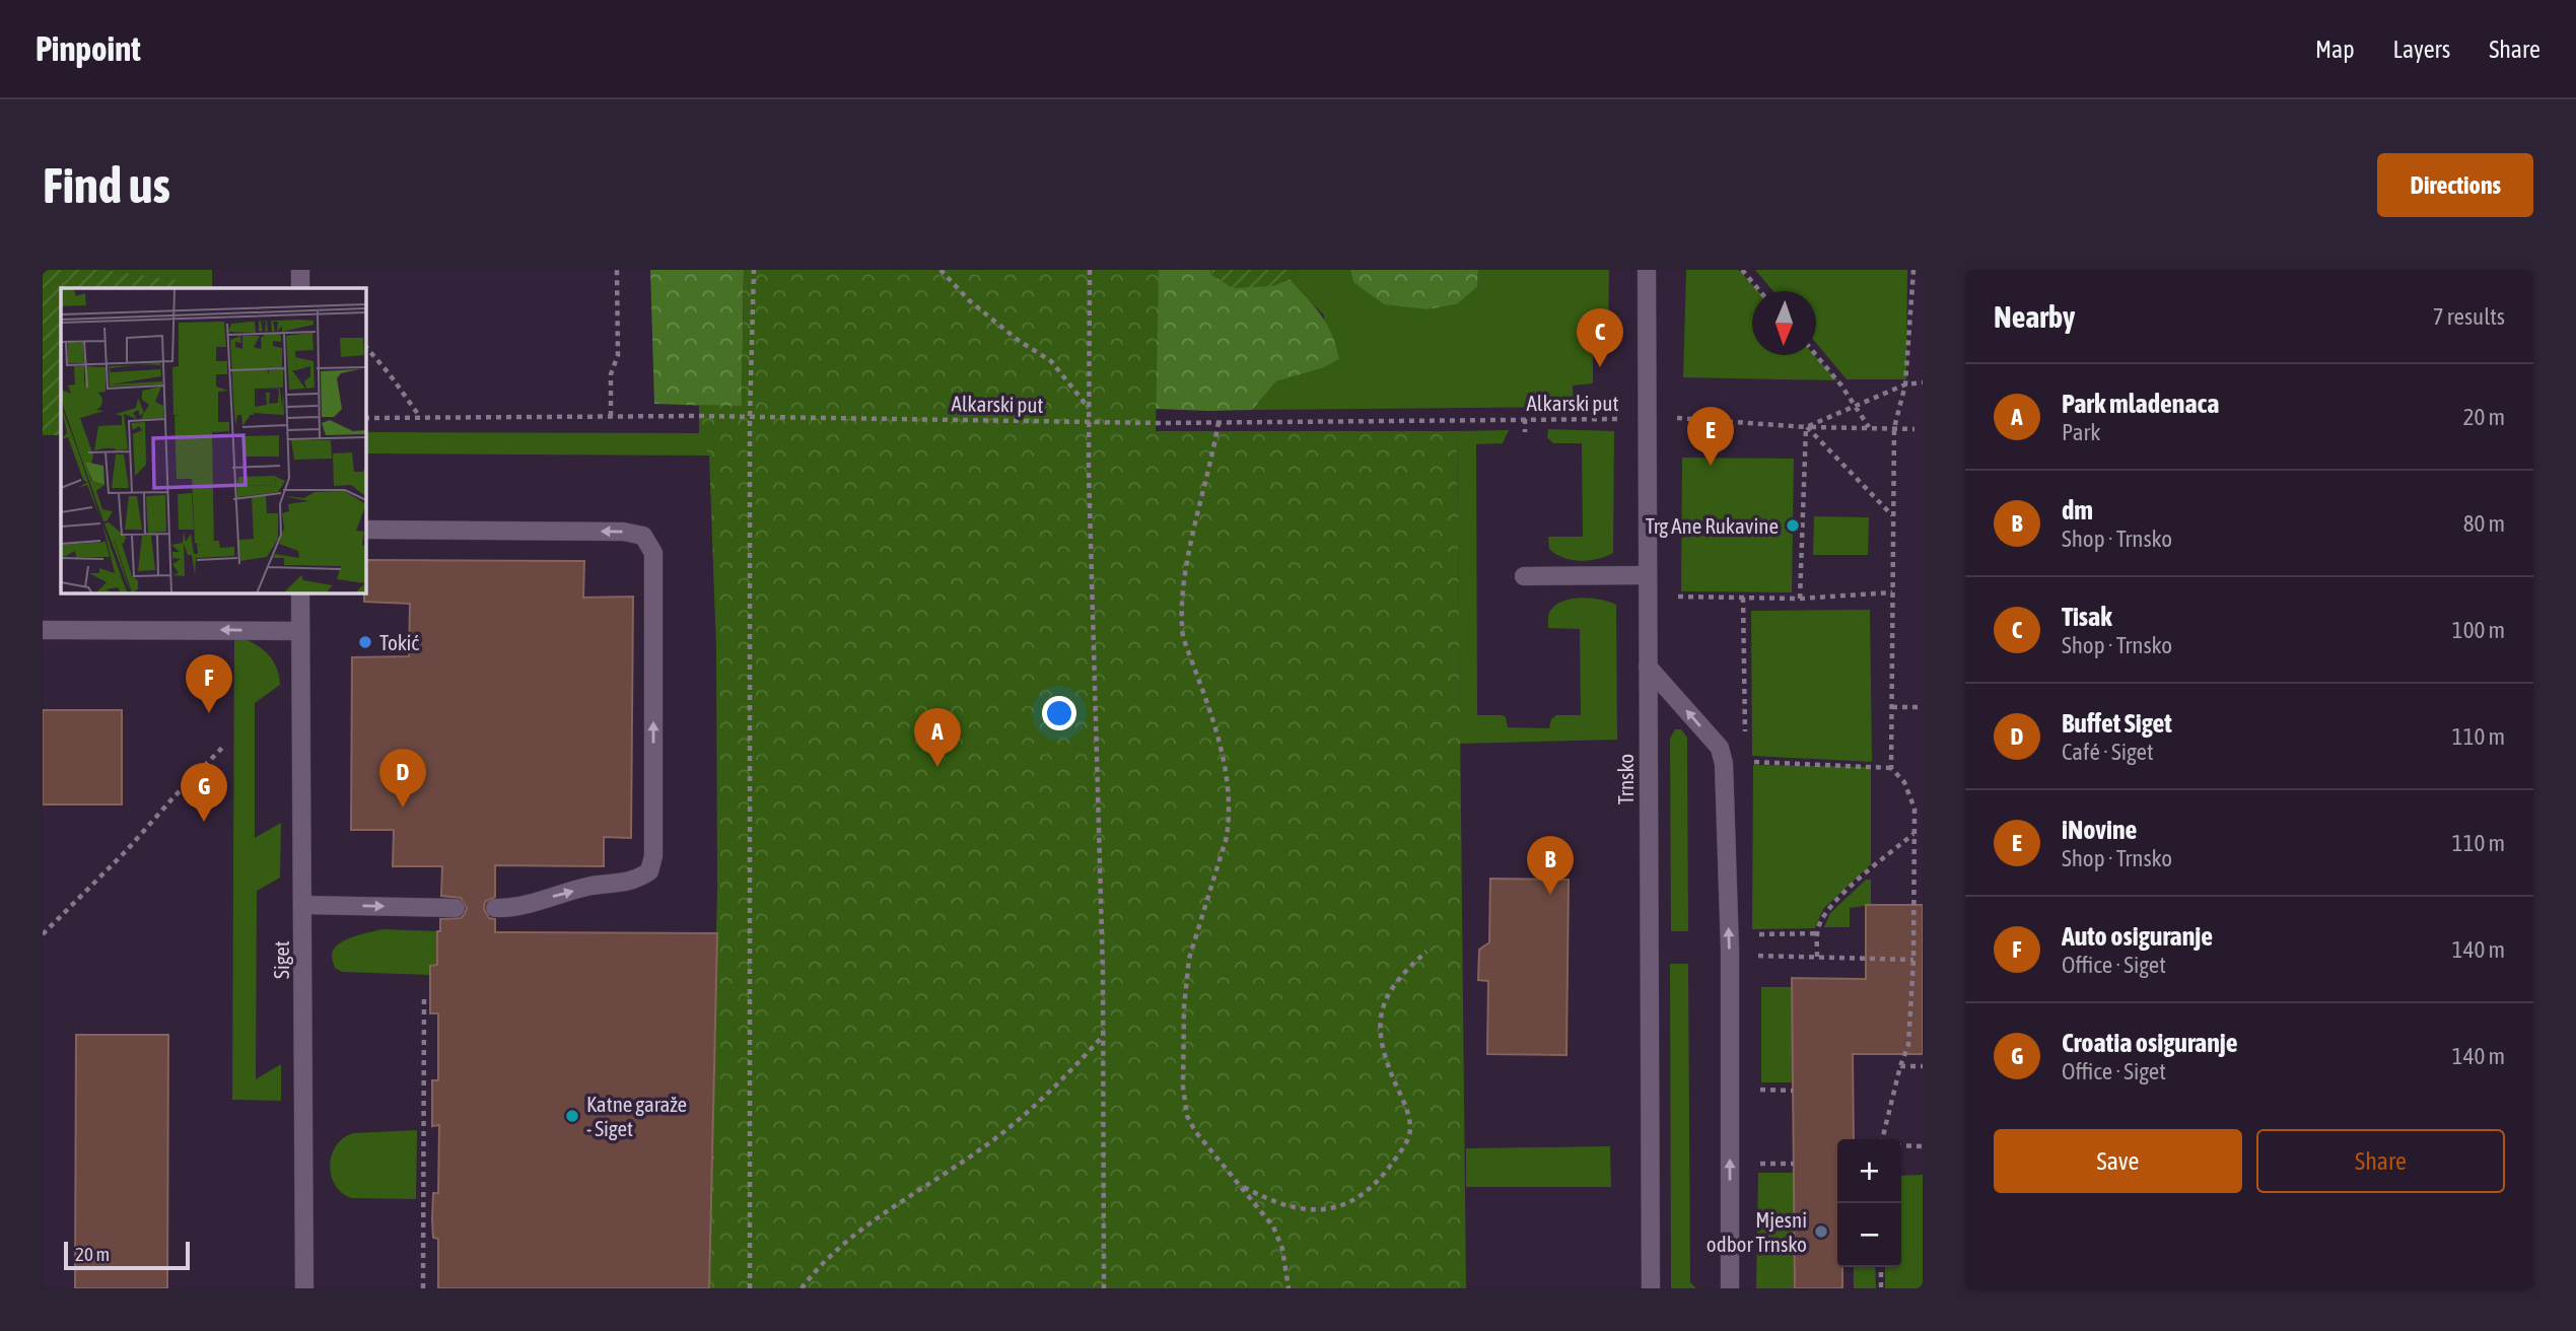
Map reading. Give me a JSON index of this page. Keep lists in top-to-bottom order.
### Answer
{
  "streets": {
    "street": ["Trnsko", "Siget"],
    "path": ["Alkarski put"]
  },
  "places": [
    "Trg Ane Rukavine",
    "Tokić",
    "Katne garaže - Siget",
    "Mjesni odbor Trnsko"
  ],
  "scale_bar": "20 m",
  "north": "bottom",
  "page": {
    "header": "Pinpoint",
    "nav": ["Map", "Layers", "Share"],
    "buttons": [
      "Directions",
      ["Save", "Share"]
    ],
    "title": "Find us",
    "heading": ["Nearby", "7 results"],
    "pins": [
      "C",
      "E",
      "F",
      "A",
      "D",
      "G",
      "B"
    ],
    "list": [
      {
        "mark": "A",
        "name": "Park mladenaca",
        "note": "Park",
        "value": "20 m"
      },
      {
        "mark": "B",
        "name": "dm",
        "note": "Shop · Trnsko",
        "value": "80 m"
      },
      {
        "mark": "C",
        "name": "Tisak",
        "note": "Shop · Trnsko",
        "value": "100 m"
      },
      {
        "mark": "D",
        "name": "Buffet Siget",
        "note": "Café · Siget",
        "value": "110 m"
      },
      {
        "mark": "E",
        "name": "iNovine",
        "note": "Shop · Trnsko",
        "value": "110 m"
      },
      {
        "mark": "F",
        "name": "Auto osiguranje",
        "note": "Office · Siget",
        "value": "140 m"
      },
      {
        "mark": "G",
        "name": "Croatia osiguranje",
        "note": "Office · Siget",
        "value": "140 m"
      }
    ],
    "map_buttons": ["+", "−"],
    "scale": "20 m"
  }
}
